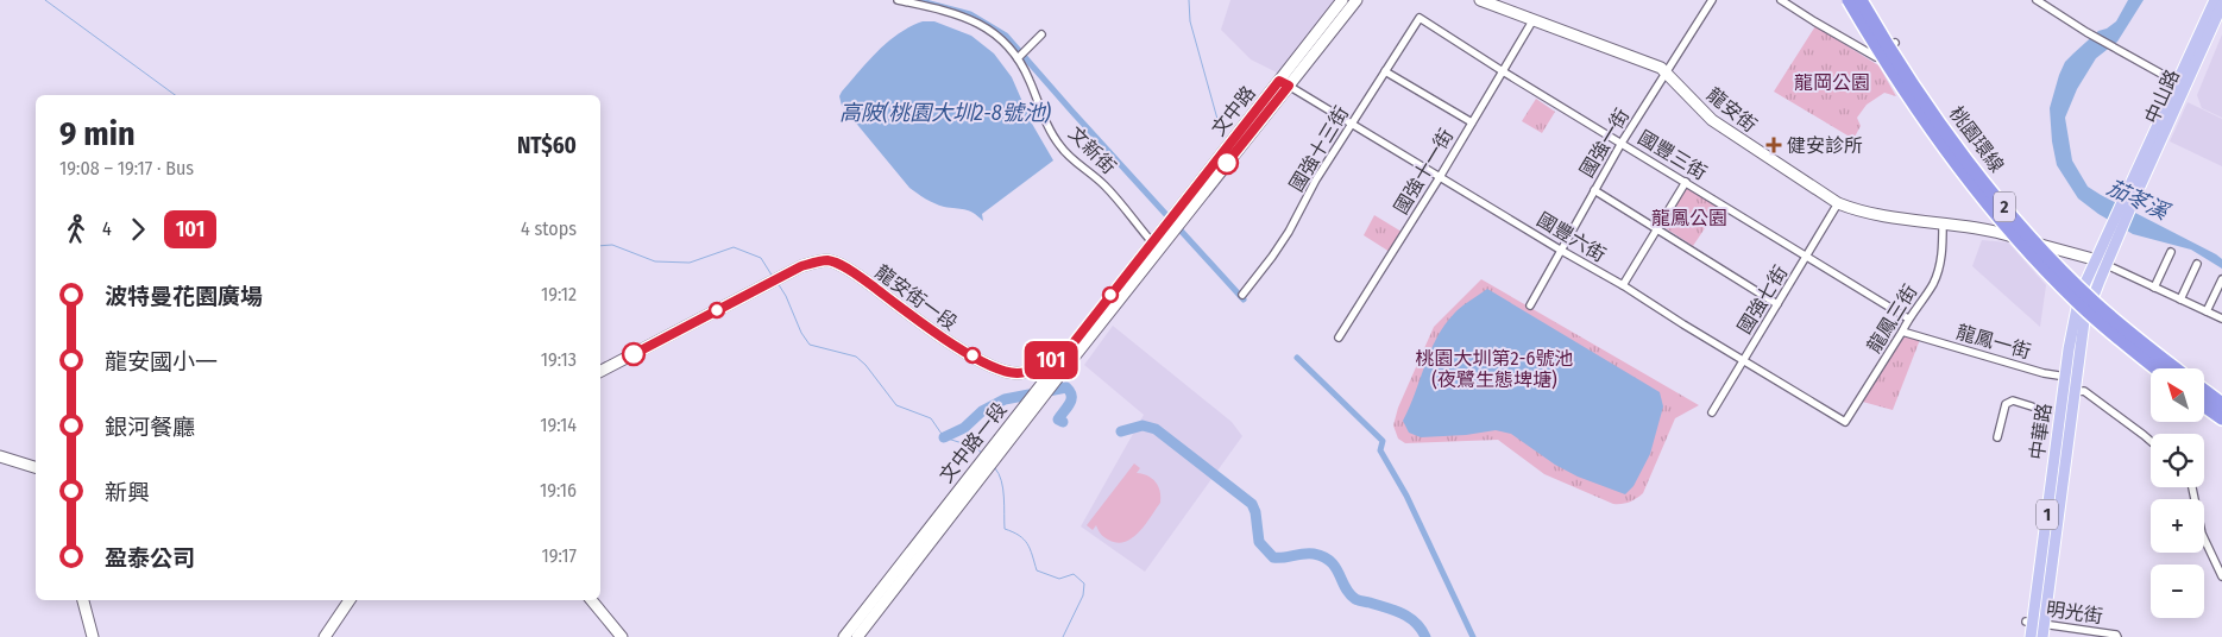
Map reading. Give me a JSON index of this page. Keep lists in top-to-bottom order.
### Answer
{
  "streets": {
    "highway": ["桃園環線", "2"],
    "main road": ["中山路", "中華路", "1"],
    "street": [
      "龍安街",
      "文中路",
      "國強一街",
      "國強十三街",
      "文新街",
      "國豐三街",
      "國強十一街",
      "國豐六街",
      "龍安街一段",
      "國強七街",
      "龍鳳三街",
      "龍鳳一街",
      "文中路一段",
      "明光街"
    ]
  },
  "crossings": [
    ["中山路", "中華路"],
    ["龍安街", "國強一街"],
    ["龍安街", "國強十一街"],
    ["龍安街", "國強七街"],
    ["龍安街", "龍鳳三街"],
    ["龍安街", "中華路"],
    ["文中路", "文新街"],
    ["文中路", "國豐六街"],
    ["文中路", "文中路一段"],
    ["國強一街", "國豐三街"],
    ["國強一街", "國豐六街"],
    ["國強十三街", "國豐三街"],
    ["國強十三街", "國豐六街"],
    ["文新街", "文中路一段"],
    ["國豐三街", "國強十一街"],
    ["國豐三街", "國強七街"],
    ["國豐三街", "龍鳳三街"],
    ["國強十一街", "國豐六街"],
    ["國豐六街", "國強七街"],
    ["國豐六街", "龍鳳三街"],
    ["龍安街一段", "文中路一段"],
    ["龍鳳三街", "龍鳳一街"],
    ["龍鳳一街", "中華路"],
    ["中華路", "明光街"]
  ],
  "water": ["高陂(桃園大圳2-8號池)", "茄苳溪"],
  "parks": ["龍岡公園", "龍鳳公園", "桃園大圳第2-6號池 (夜鷺生態埤塘)"],
  "places": {
    "health": ["健安診所"]
  },
  "lines": ["bus line 101"],
  "north": "top left",
  "page": {
    "on_map": "101",
    "heading": ["9 min", "19:08 – 19:17 · Bus", "NT$60"],
    "legs": ["4", "101", "4 stops"],
    "list": [
      {
        "name": "波特曼花園廣場",
        "value": "19:12"
      },
      {
        "name": "龍安國小一",
        "value": "19:13"
      },
      {
        "name": "銀河餐廳",
        "value": "19:14"
      },
      {
        "name": "新興",
        "value": "19:16"
      },
      {
        "name": "盈泰公司",
        "value": "19:17"
      }
    ],
    "map_buttons": ["+", "−"]
  }
}
